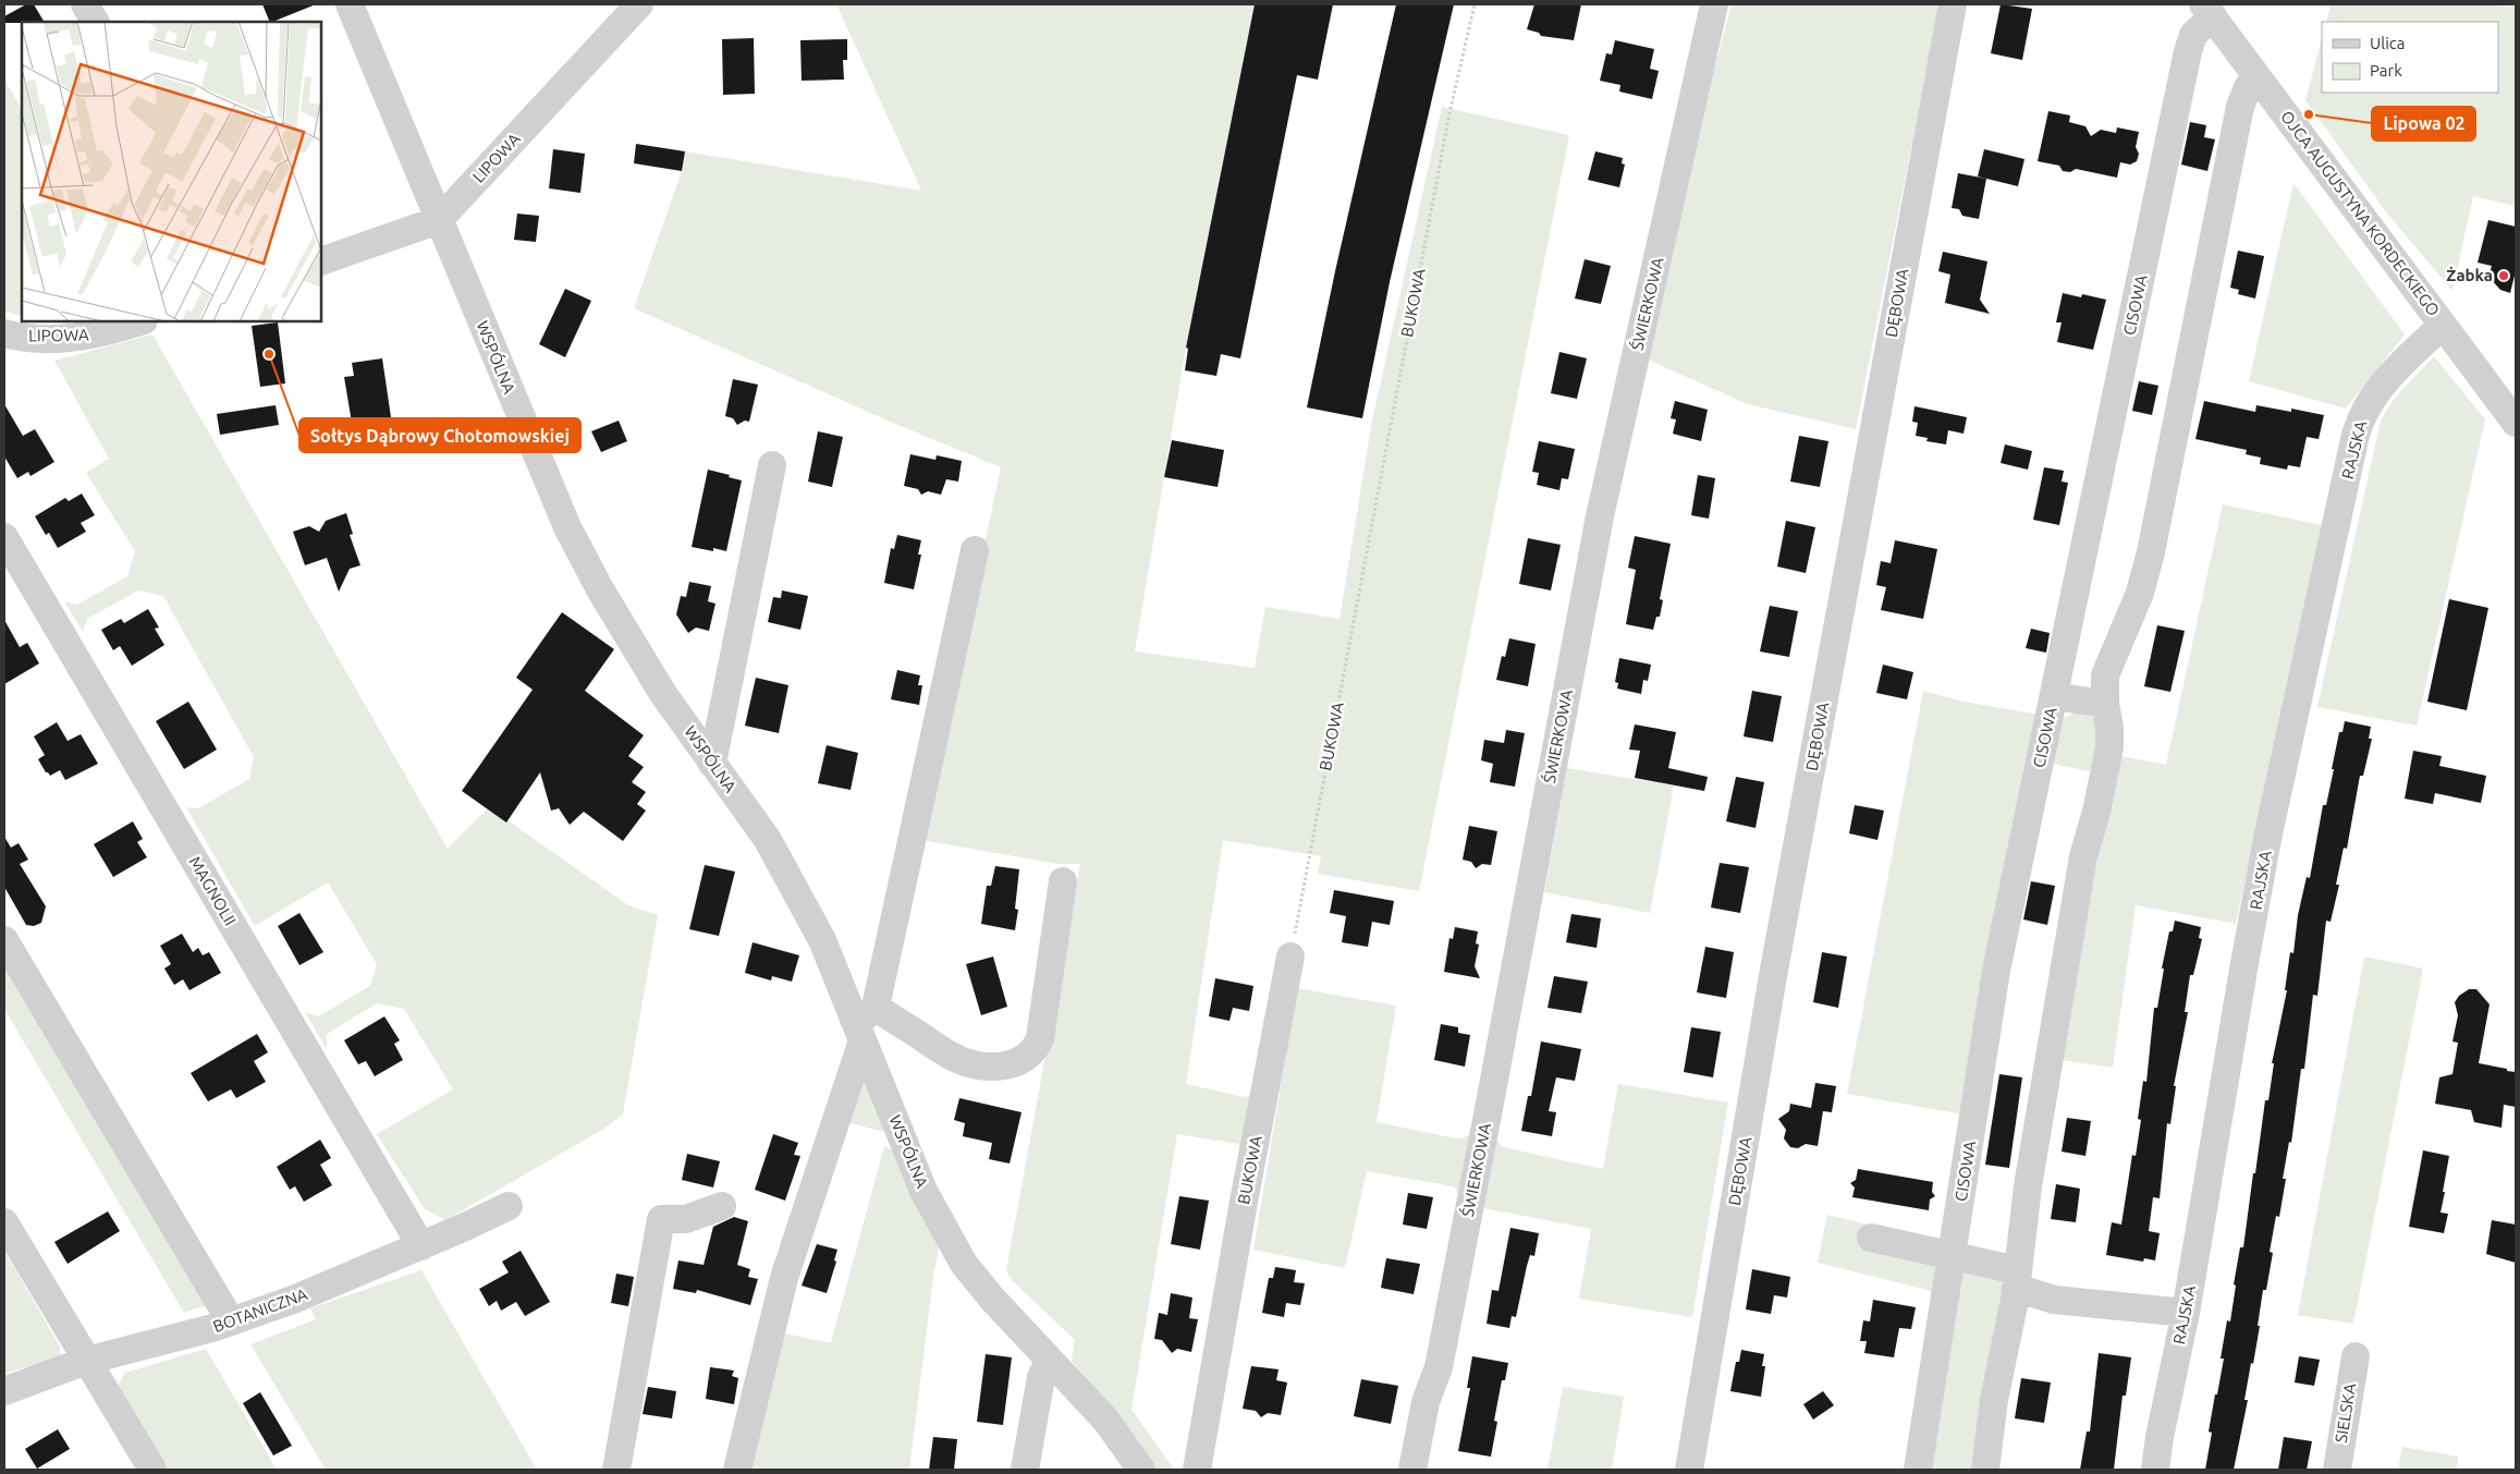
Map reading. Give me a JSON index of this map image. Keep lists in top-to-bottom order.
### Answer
{
  "streets": {
    "street": [
      "LIPOWA",
      "OJCA AUGUSTYNA KORDECKIEGO",
      "BUKOWA",
      "DĘBOWA",
      "ŚWIERKOWA",
      "CISOWA",
      "WSPÓLNA",
      "RAJSKA",
      "MAGNOLII",
      "BOTANICZNA",
      "SIELSKA"
    ]
  },
  "crossings": [
    ["LIPOWA", "WSPÓLNA"],
    ["OJCA AUGUSTYNA KORDECKIEGO", "CISOWA"],
    ["OJCA AUGUSTYNA KORDECKIEGO", "RAJSKA"],
    ["MAGNOLII", "BOTANICZNA"]
  ],
  "places": ["Lipowa 02", "Żabka", "Sołtys Dąbrowy Chotomowskiej"],
  "legend": ["Ulica", "Park"]
}
